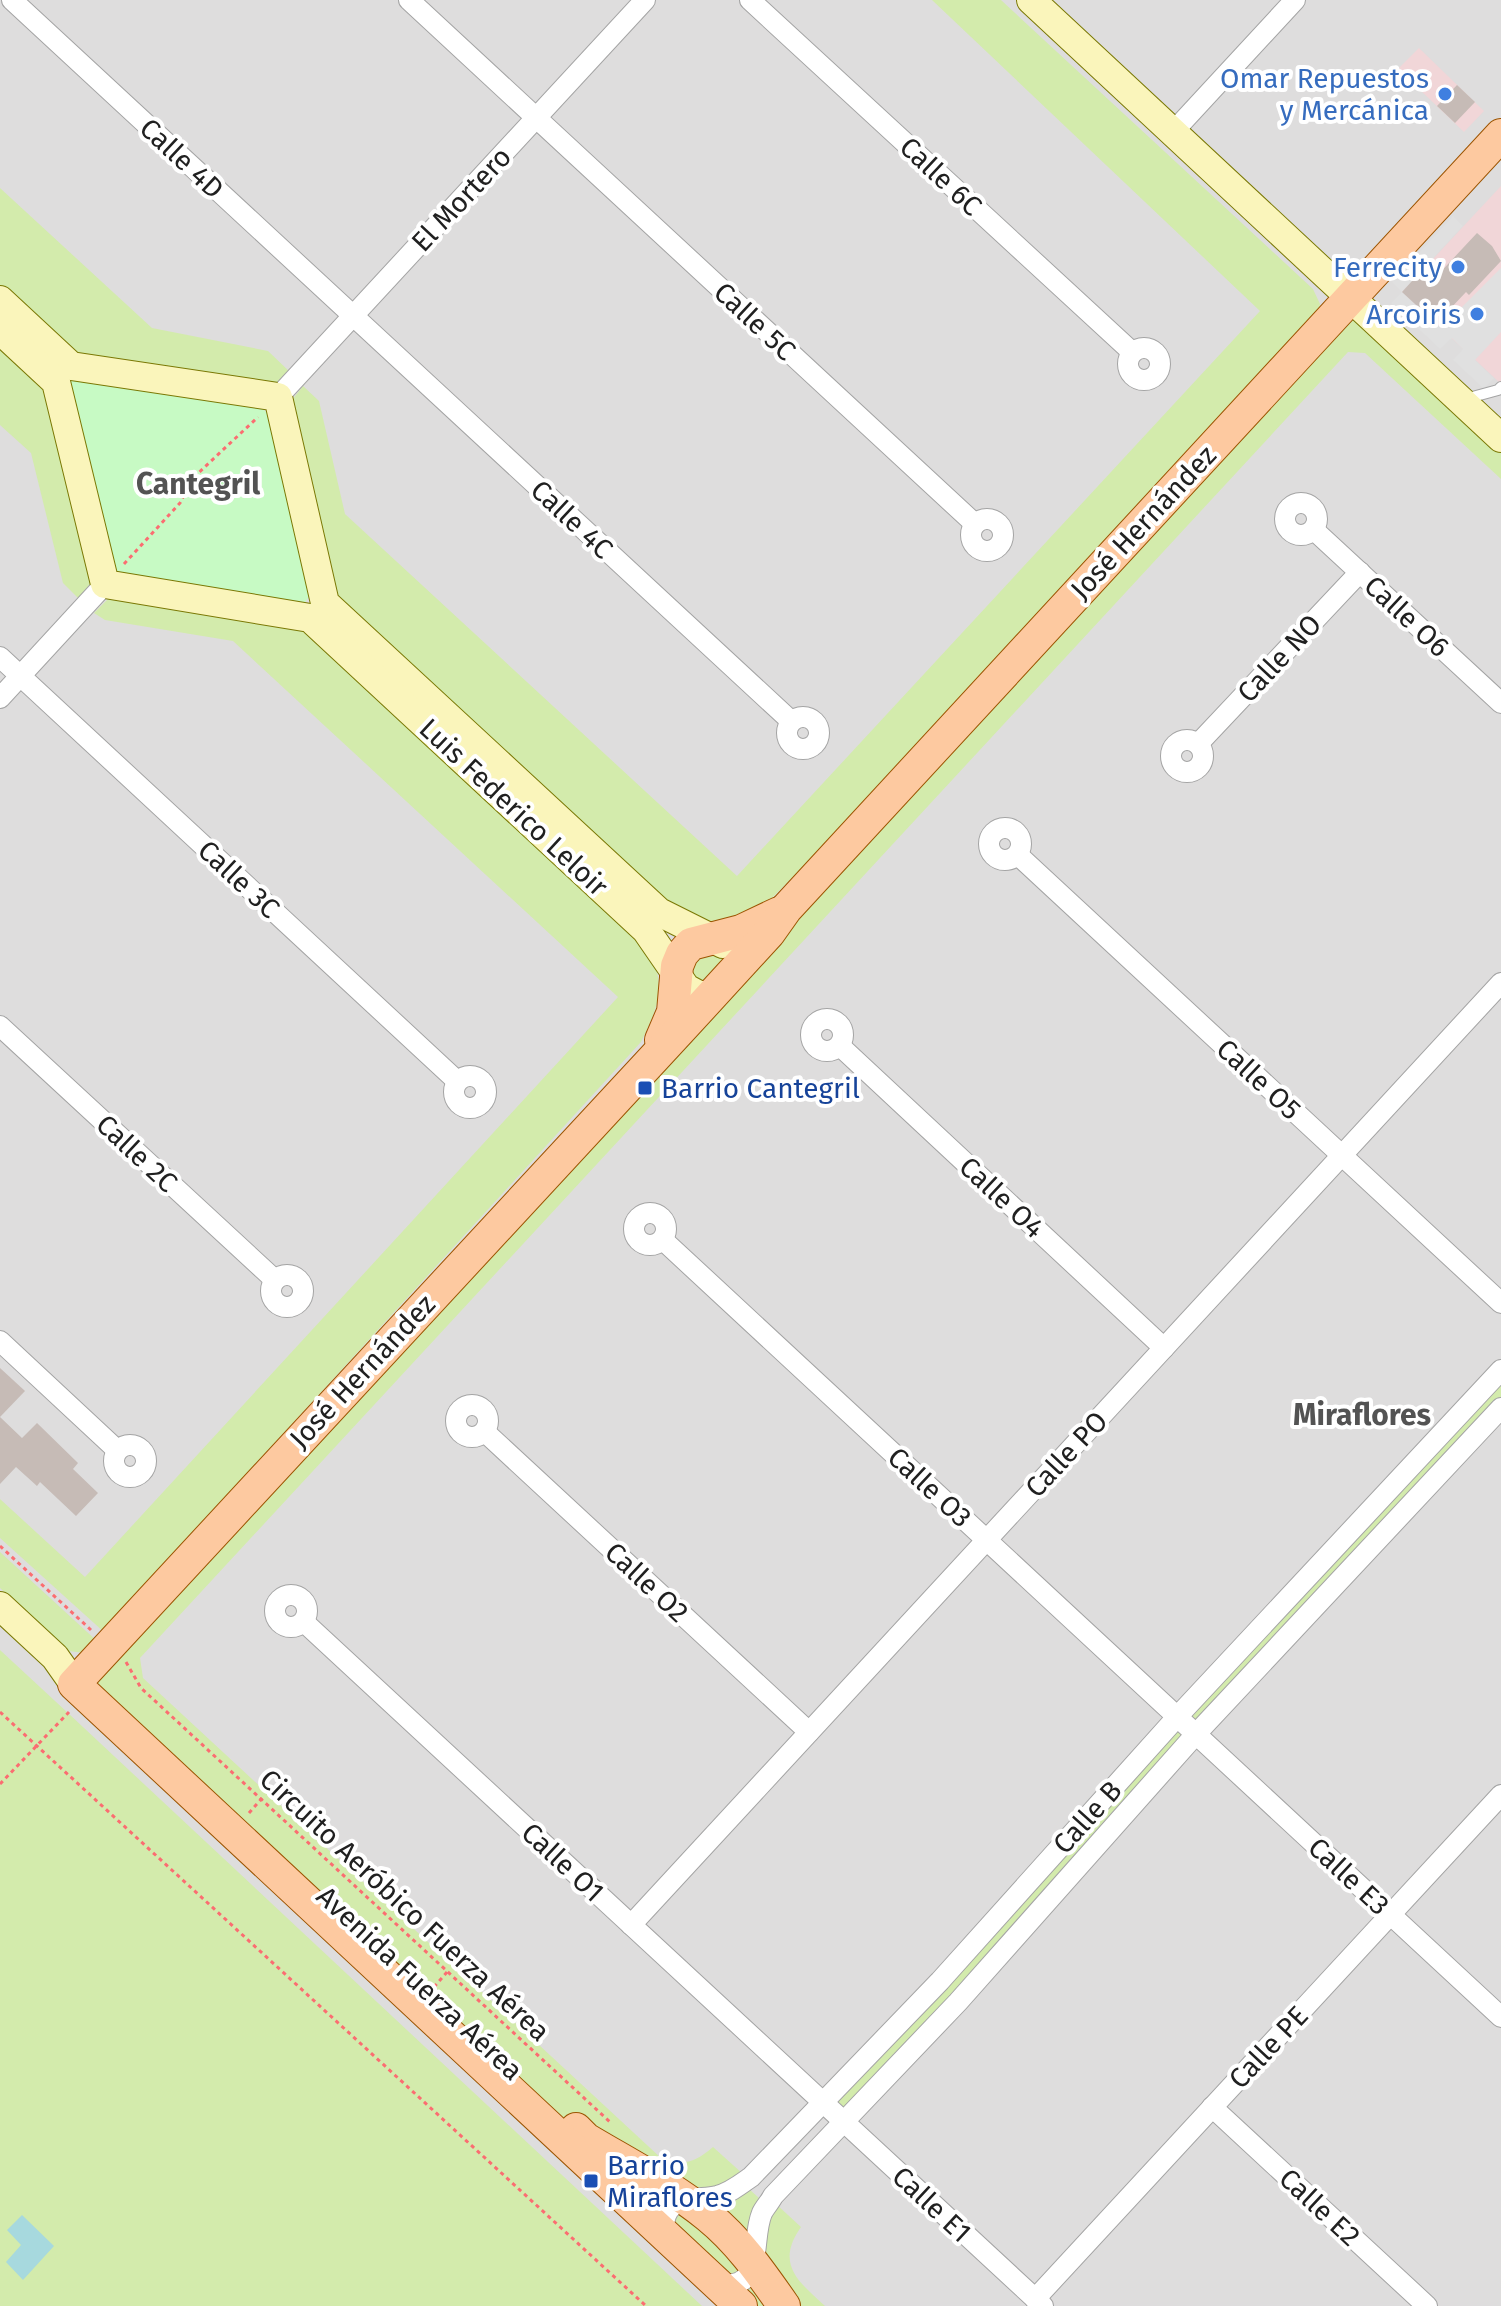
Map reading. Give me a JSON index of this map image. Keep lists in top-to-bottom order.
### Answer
{
  "streets": {
    "main road": ["José Hernández", "Avenida Fuerza Aérea"],
    "street": [
      "Calle 4D",
      "Calle 6C",
      "El Mortero",
      "Calle 5C",
      "Calle 4C",
      "Calle O6",
      "Calle NO",
      "Luis Federico Leloir",
      "Calle 3C",
      "Calle O5",
      "Calle 2C",
      "Calle O4",
      "Calle PO",
      "Calle O3",
      "Calle O2",
      "Calle B",
      "Calle O1",
      "Calle E3",
      "Calle PE",
      "Calle E1",
      "Calle E2"
    ],
    "path": ["Circuito Aeróbico Fuerza Aérea"]
  },
  "crossings": [
    ["Calle 4D", "El Mortero"],
    ["Calle 4D", "Calle 4C"],
    ["El Mortero", "Calle 5C"],
    ["El Mortero", "Calle 4C"],
    ["José Hernández", "Luis Federico Leloir"],
    ["José Hernández", "Avenida Fuerza Aérea"],
    ["Calle O6", "Calle NO"],
    ["Calle O5", "Calle PO"],
    ["Calle O4", "Calle PO"],
    ["Calle PO", "Calle O3"],
    ["Calle PO", "Calle O2"],
    ["Calle PO", "Calle O1"],
    ["Calle O3", "Calle B"],
    ["Calle O3", "Calle E3"],
    ["Calle B", "Calle O1"],
    ["Calle B", "Calle E3"],
    ["Calle B", "Avenida Fuerza Aérea"],
    ["Calle B", "Calle E1"],
    ["Calle O1", "Calle E1"],
    ["Calle E3", "Calle PE"],
    ["Circuito Aeróbico Fuerza Aérea", "Avenida Fuerza Aérea"],
    ["Calle PE", "Calle E1"],
    ["Calle PE", "Calle E2"]
  ],
  "districts": ["Cantegril", "Miraflores"],
  "places": {
    "other": ["Omar Repuestos y Mercánica", "Ferrecity", "Arcoiris"],
    "transit": ["Barrio Cantegril", "Barrio Miraflores"]
  }
}
